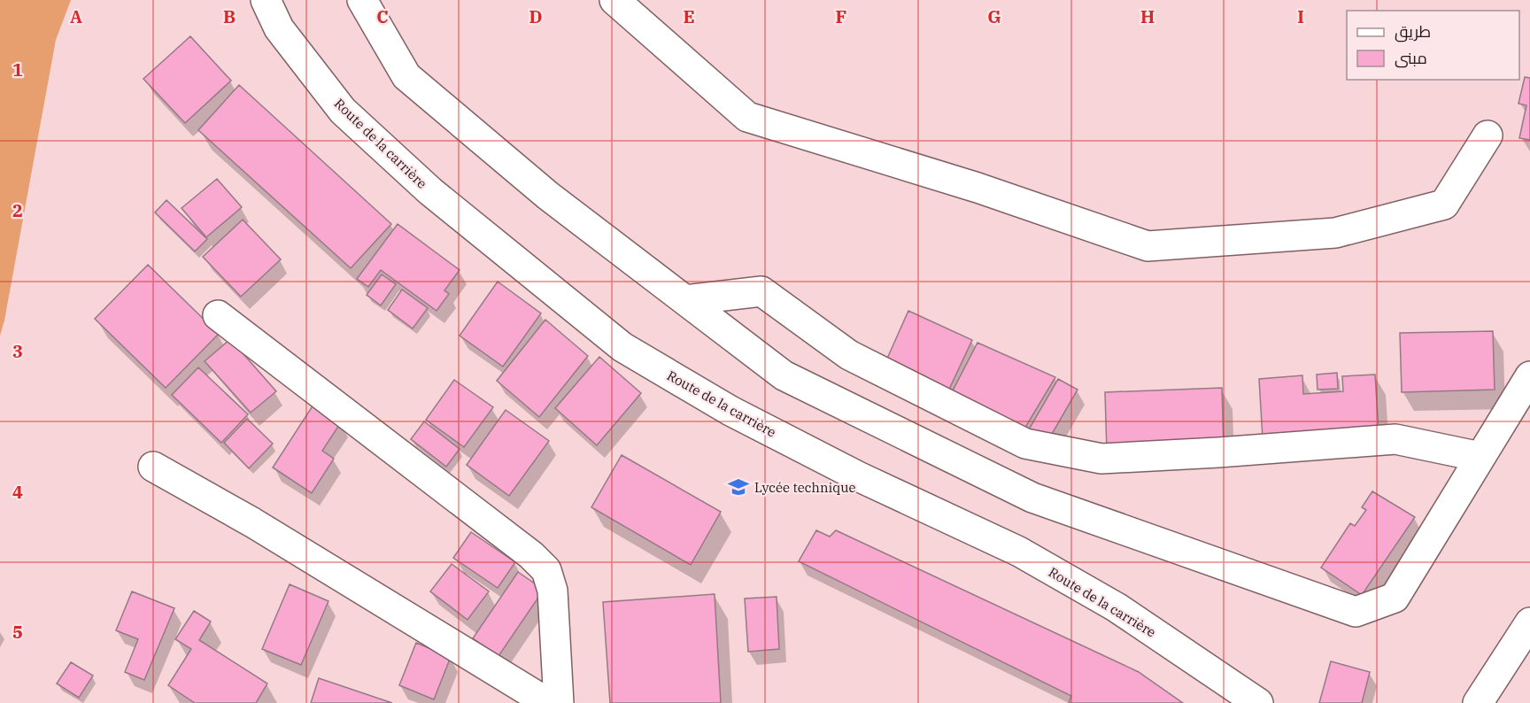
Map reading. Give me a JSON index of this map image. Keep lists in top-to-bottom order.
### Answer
{
  "streets": {
    "street": ["Route de la carrière"]
  },
  "places": {
    "school or university": ["Lycée technique"]
  },
  "legend": ["طريق", "مبنى"],
  "grid": {
    "columns": [
      "A",
      "B",
      "C",
      "D",
      "E",
      "F",
      "G",
      "H",
      "I"
    ],
    "rows": [
      "1",
      "2",
      "3",
      "4",
      "5"
    ]
  }
}
